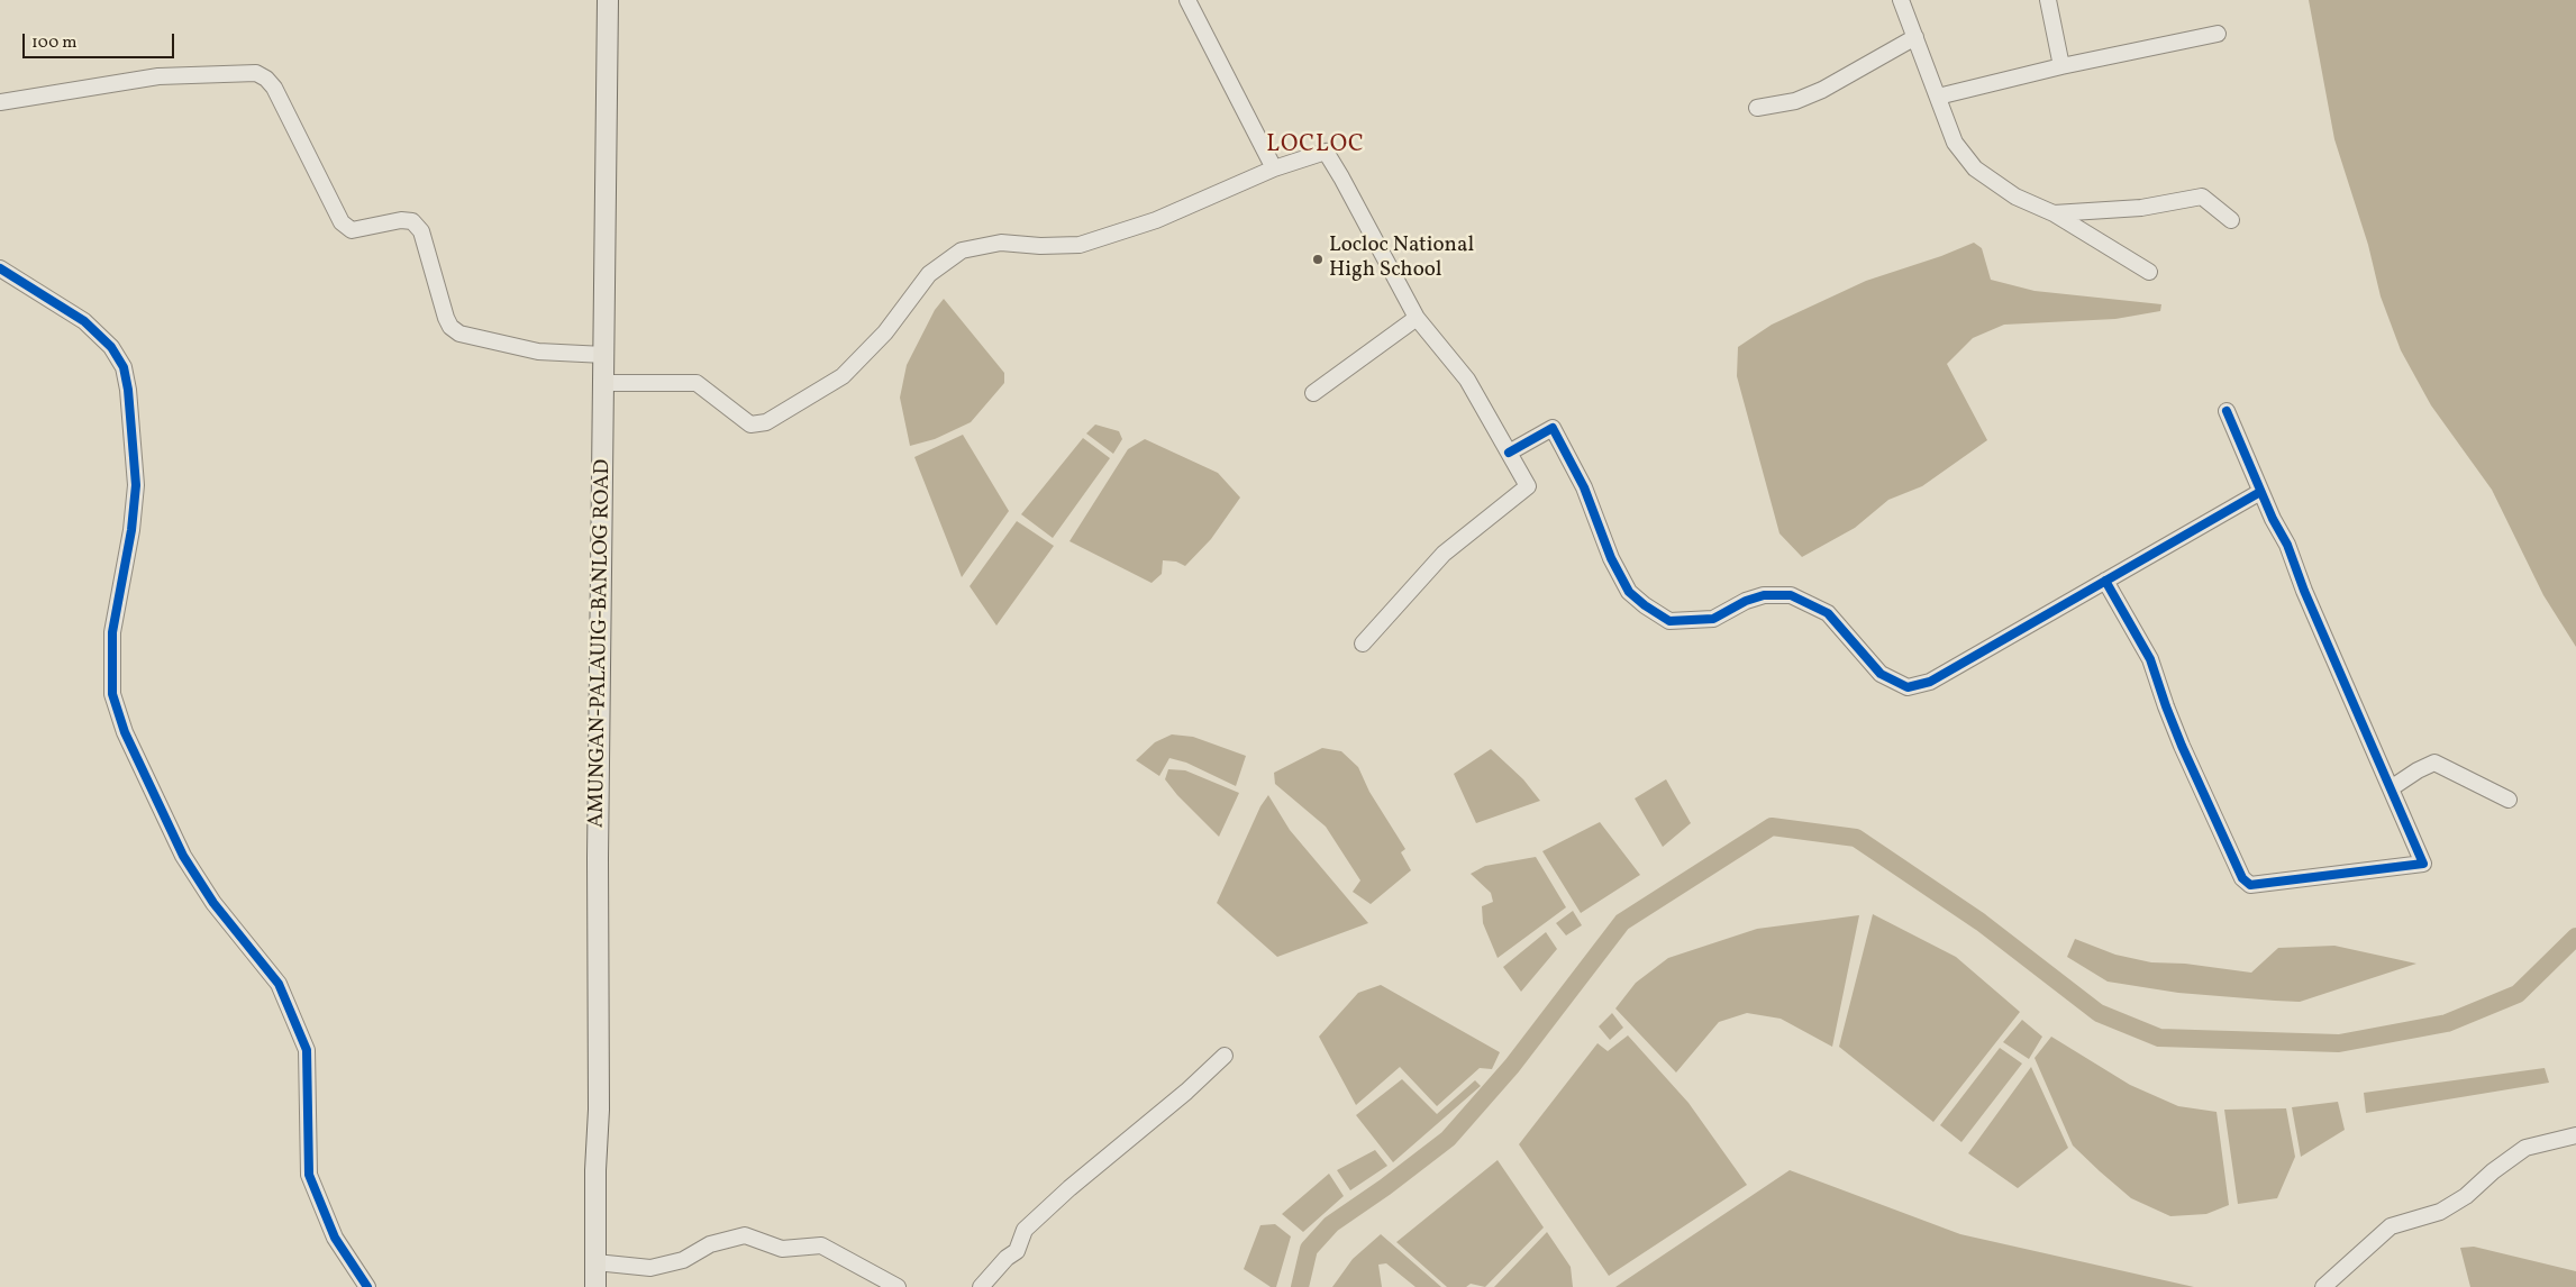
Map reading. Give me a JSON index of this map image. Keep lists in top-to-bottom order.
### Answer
{
  "streets": {
    "main road": ["AMUNGAN-PALAUIG-BANLOG ROAD"]
  },
  "districts": ["LOCLOC"],
  "places": ["Locloc National High School"],
  "scale_bar": "100 m"
}
